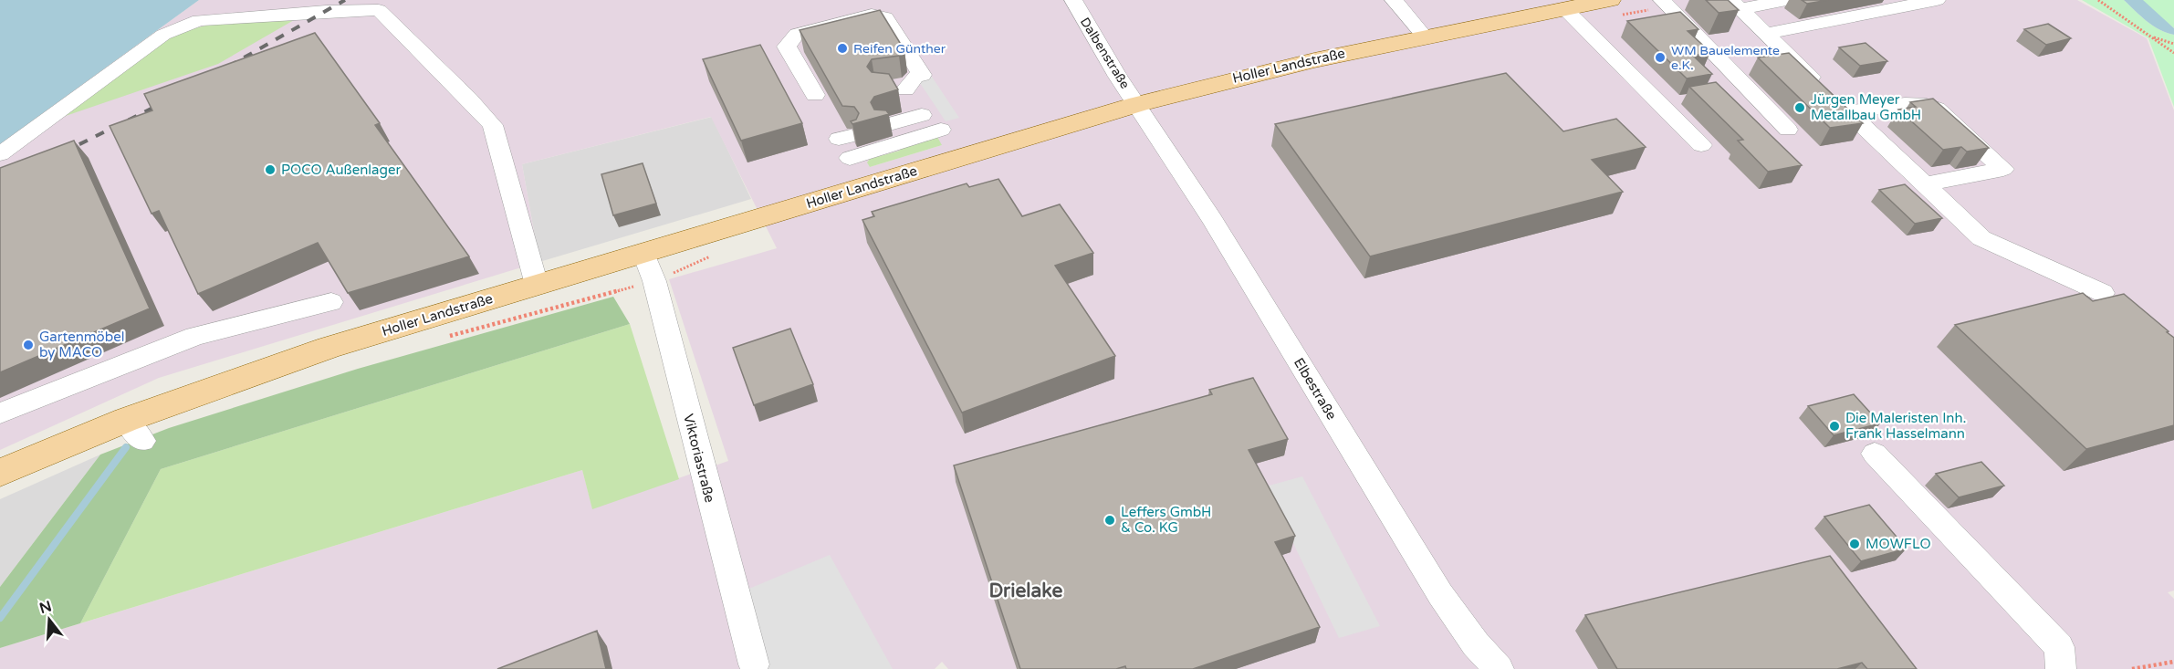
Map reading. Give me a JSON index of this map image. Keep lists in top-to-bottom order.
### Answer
{
  "streets": {
    "main road": ["Holler Landstraße"],
    "street": ["Dalbenstraße", "Elbestraße", "Viktoriastraße"]
  },
  "crossings": [
    ["Dalbenstraße", "Holler Landstraße"],
    ["Dalbenstraße", "Elbestraße"],
    ["Holler Landstraße", "Elbestraße"],
    ["Holler Landstraße", "Viktoriastraße"]
  ],
  "districts": ["Drielake"],
  "places": [
    "Reifen Günther",
    "WM Bauelemente e.K.",
    "Jürgen Meyer Metallbau GmbH",
    "POCO Außenlager",
    "Gartenmöbel by MACO",
    "Die Maleristen Inh. Frank Hasselmann",
    "Leffers GmbH & Co. KG",
    "MOWFLO"
  ],
  "north": "top"
}
